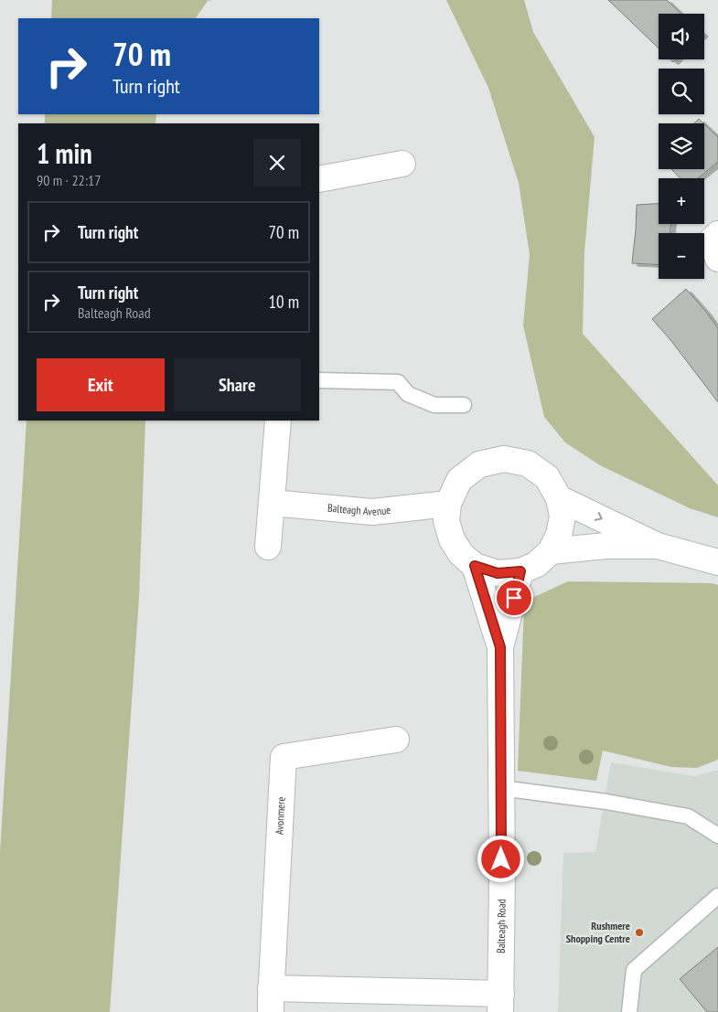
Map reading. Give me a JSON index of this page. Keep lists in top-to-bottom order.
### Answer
{
  "streets": {
    "street": ["Balteagh Avenue", "Avonmere", "Balteagh Road"]
  },
  "crossings": [
    ["Balteagh Avenue", "Balteagh Road"],
    ["Avonmere", "Balteagh Road"]
  ],
  "places": ["Rushmere Shopping Centre"],
  "page": {
    "map_buttons": ["+", "−"],
    "turn": ["70 m", "Turn right"],
    "heading": ["1 min", "90 m · 22:17"],
    "list": [
      {
        "name": "Turn right",
        "value": "70 m"
      },
      {
        "name": "Turn right",
        "note": "Balteagh Road",
        "value": "10 m"
      }
    ],
    "buttons": ["Exit", "Share"]
  }
}
